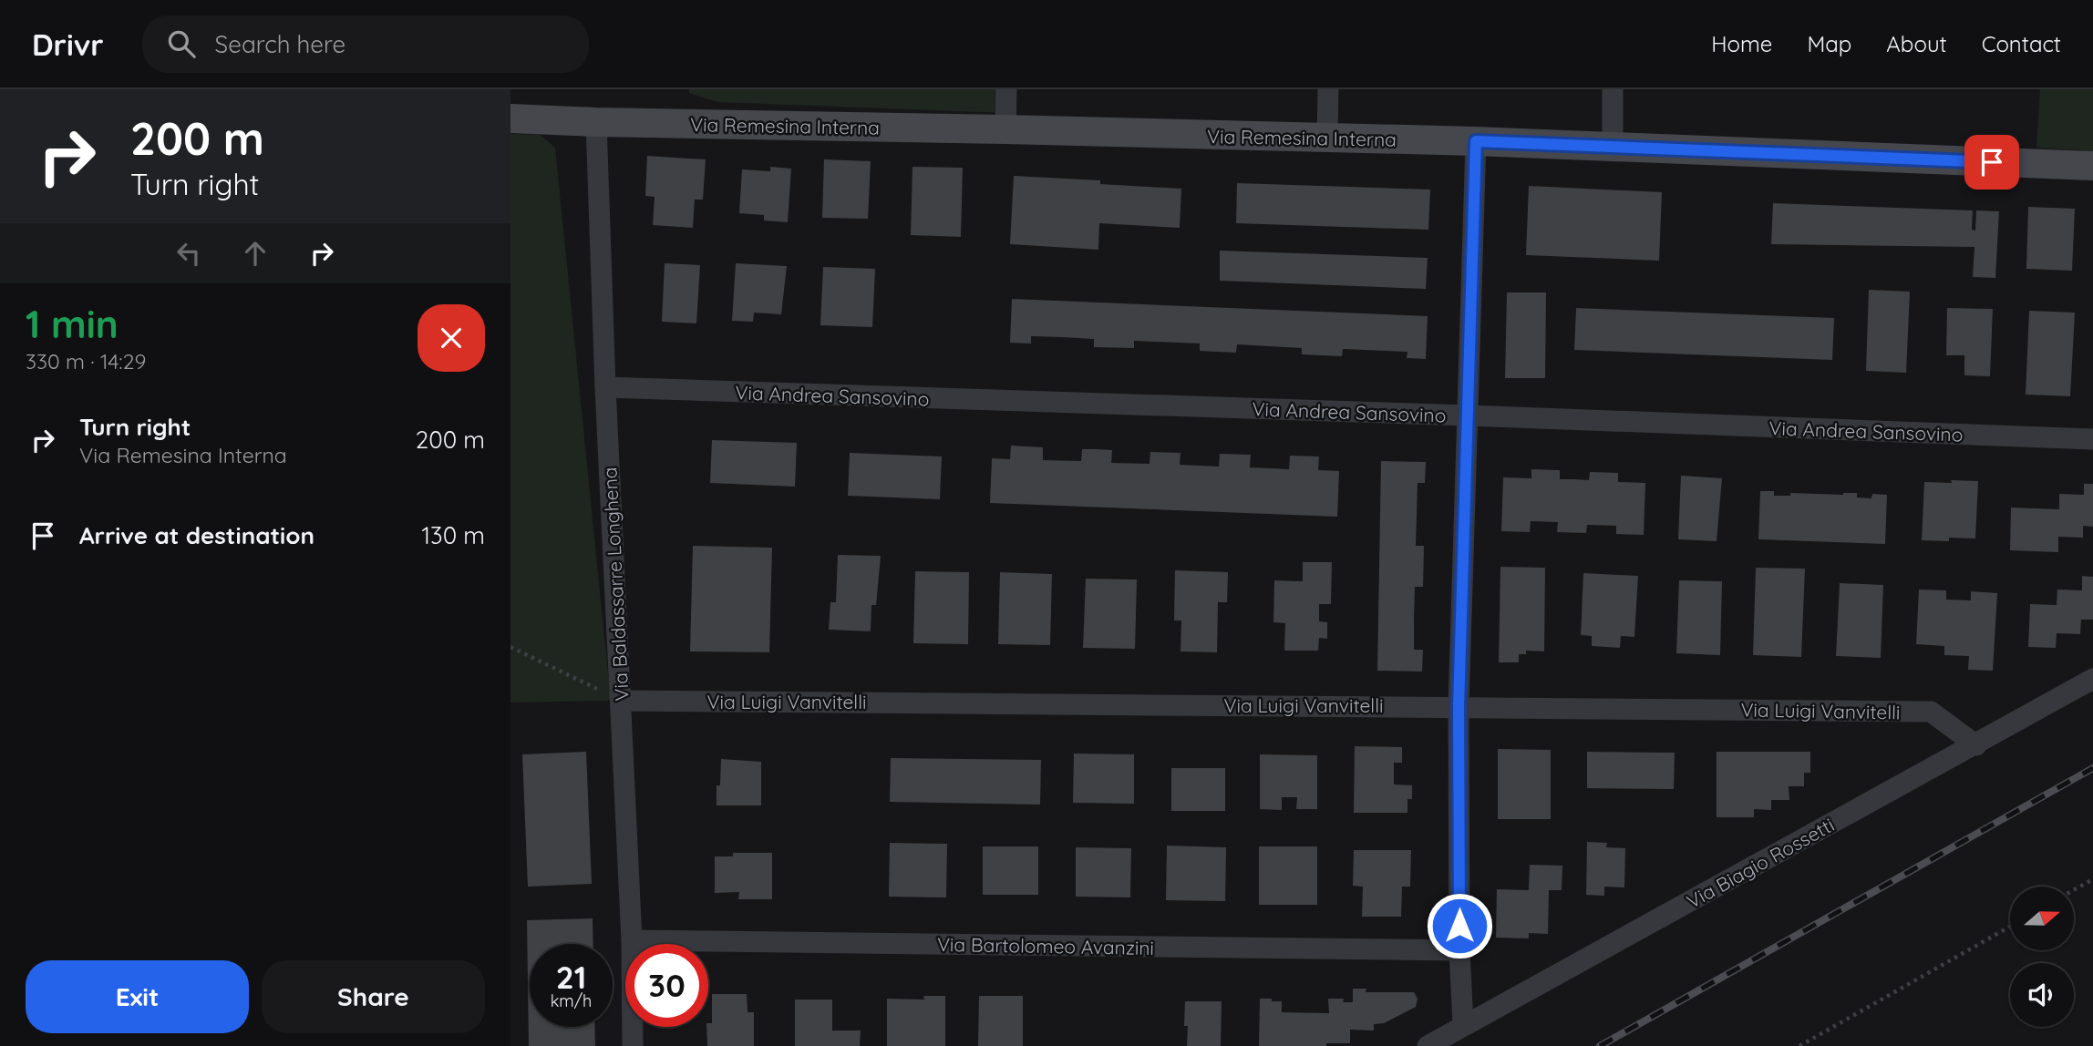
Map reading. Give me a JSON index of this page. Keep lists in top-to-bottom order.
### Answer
{
  "streets": {
    "street": [
      "Via Remesina Interna",
      "Via Andrea Sansovino",
      "Via Baldassarre Longhena",
      "Via Luigi Vanvitelli",
      "Via Biagio Rossetti",
      "Via Bartolomeo Avanzini"
    ]
  },
  "crossings": [
    ["Via Remesina Interna", "Via Baldassarre Longhena"],
    ["Via Andrea Sansovino", "Via Baldassarre Longhena"],
    ["Via Baldassarre Longhena", "Via Luigi Vanvitelli"],
    ["Via Baldassarre Longhena", "Via Bartolomeo Avanzini"],
    ["Via Luigi Vanvitelli", "Via Biagio Rossetti"]
  ],
  "north": "right",
  "page": {
    "header": "Drivr",
    "search": "Search here",
    "nav": [
      "Home",
      "Map",
      "About",
      "Contact"
    ],
    "turn": ["200 m", "Turn right"],
    "heading": ["1 min", "330 m · 14:29"],
    "list": [
      {
        "name": "Turn right",
        "note": "Via Remesina Interna",
        "value": "200 m"
      },
      {
        "name": "Arrive at destination",
        "value": "130 m"
      }
    ],
    "speed": "21 km/h",
    "limit": "30",
    "buttons": ["Exit", "Share"]
  }
}
